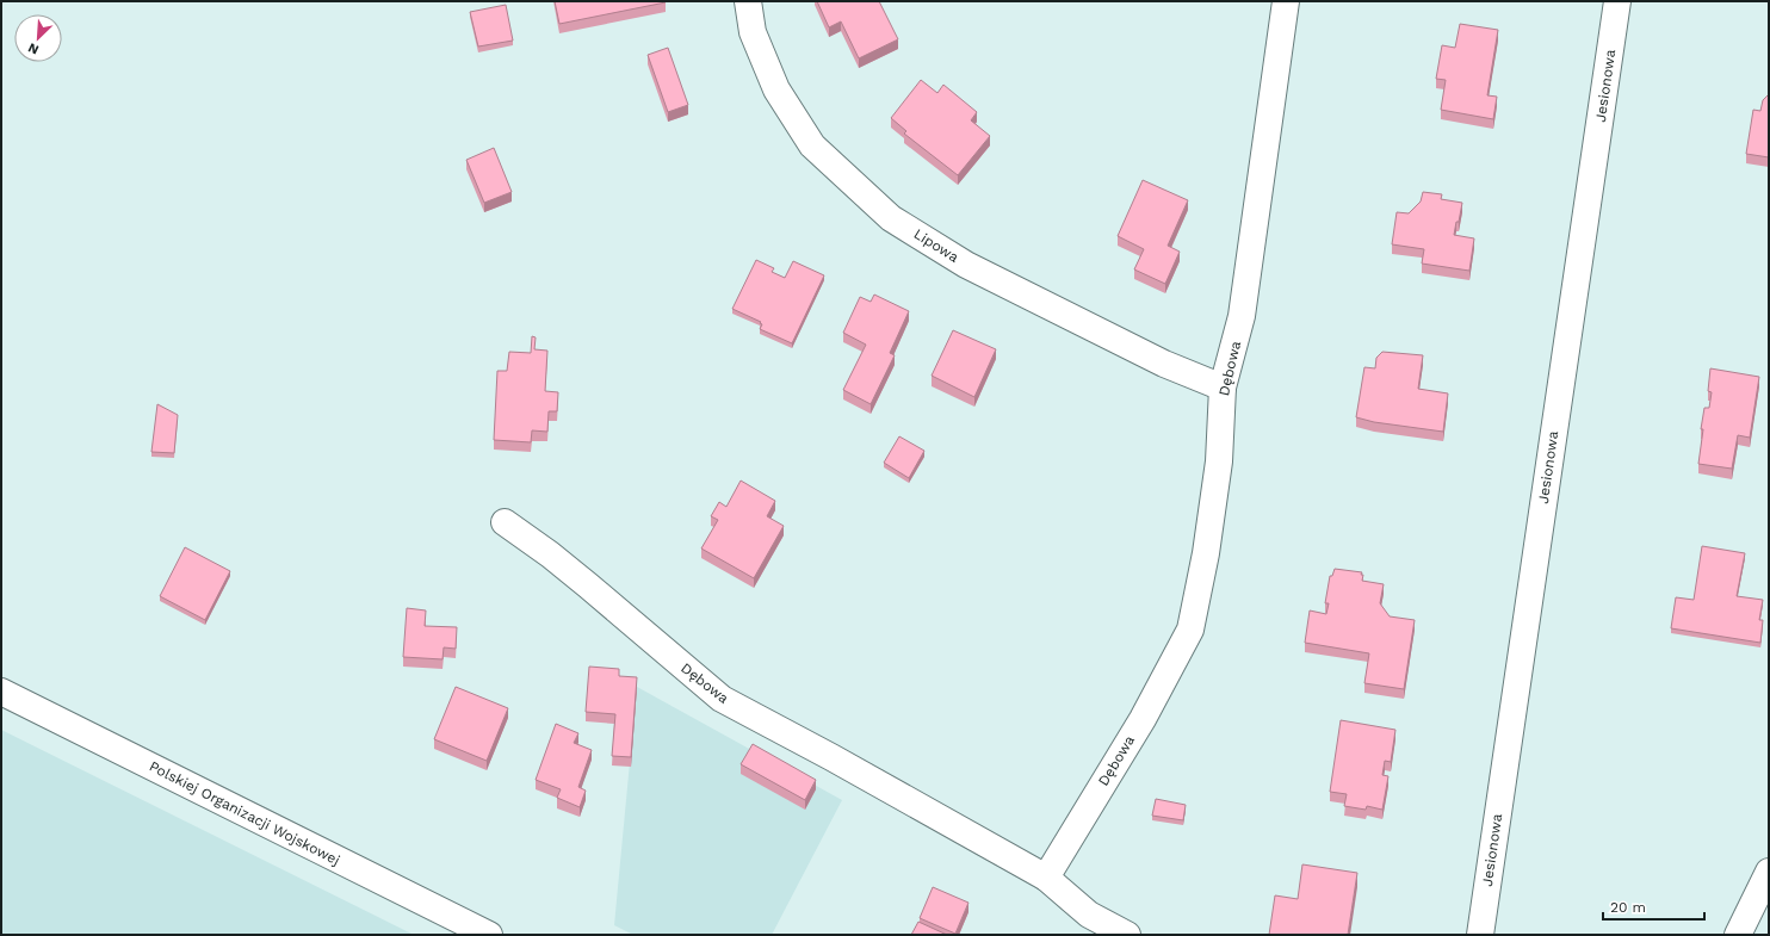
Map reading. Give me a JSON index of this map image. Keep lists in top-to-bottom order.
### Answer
{
  "streets": {
    "street": [
      "Jesionowa",
      "Lipowa",
      "Dębowa",
      "Polskiej Organizacji Wojskowej"
    ]
  },
  "crossings": [
    ["Lipowa", "Dębowa"]
  ],
  "scale_bar": "20 m",
  "north": "bottom left"
}
